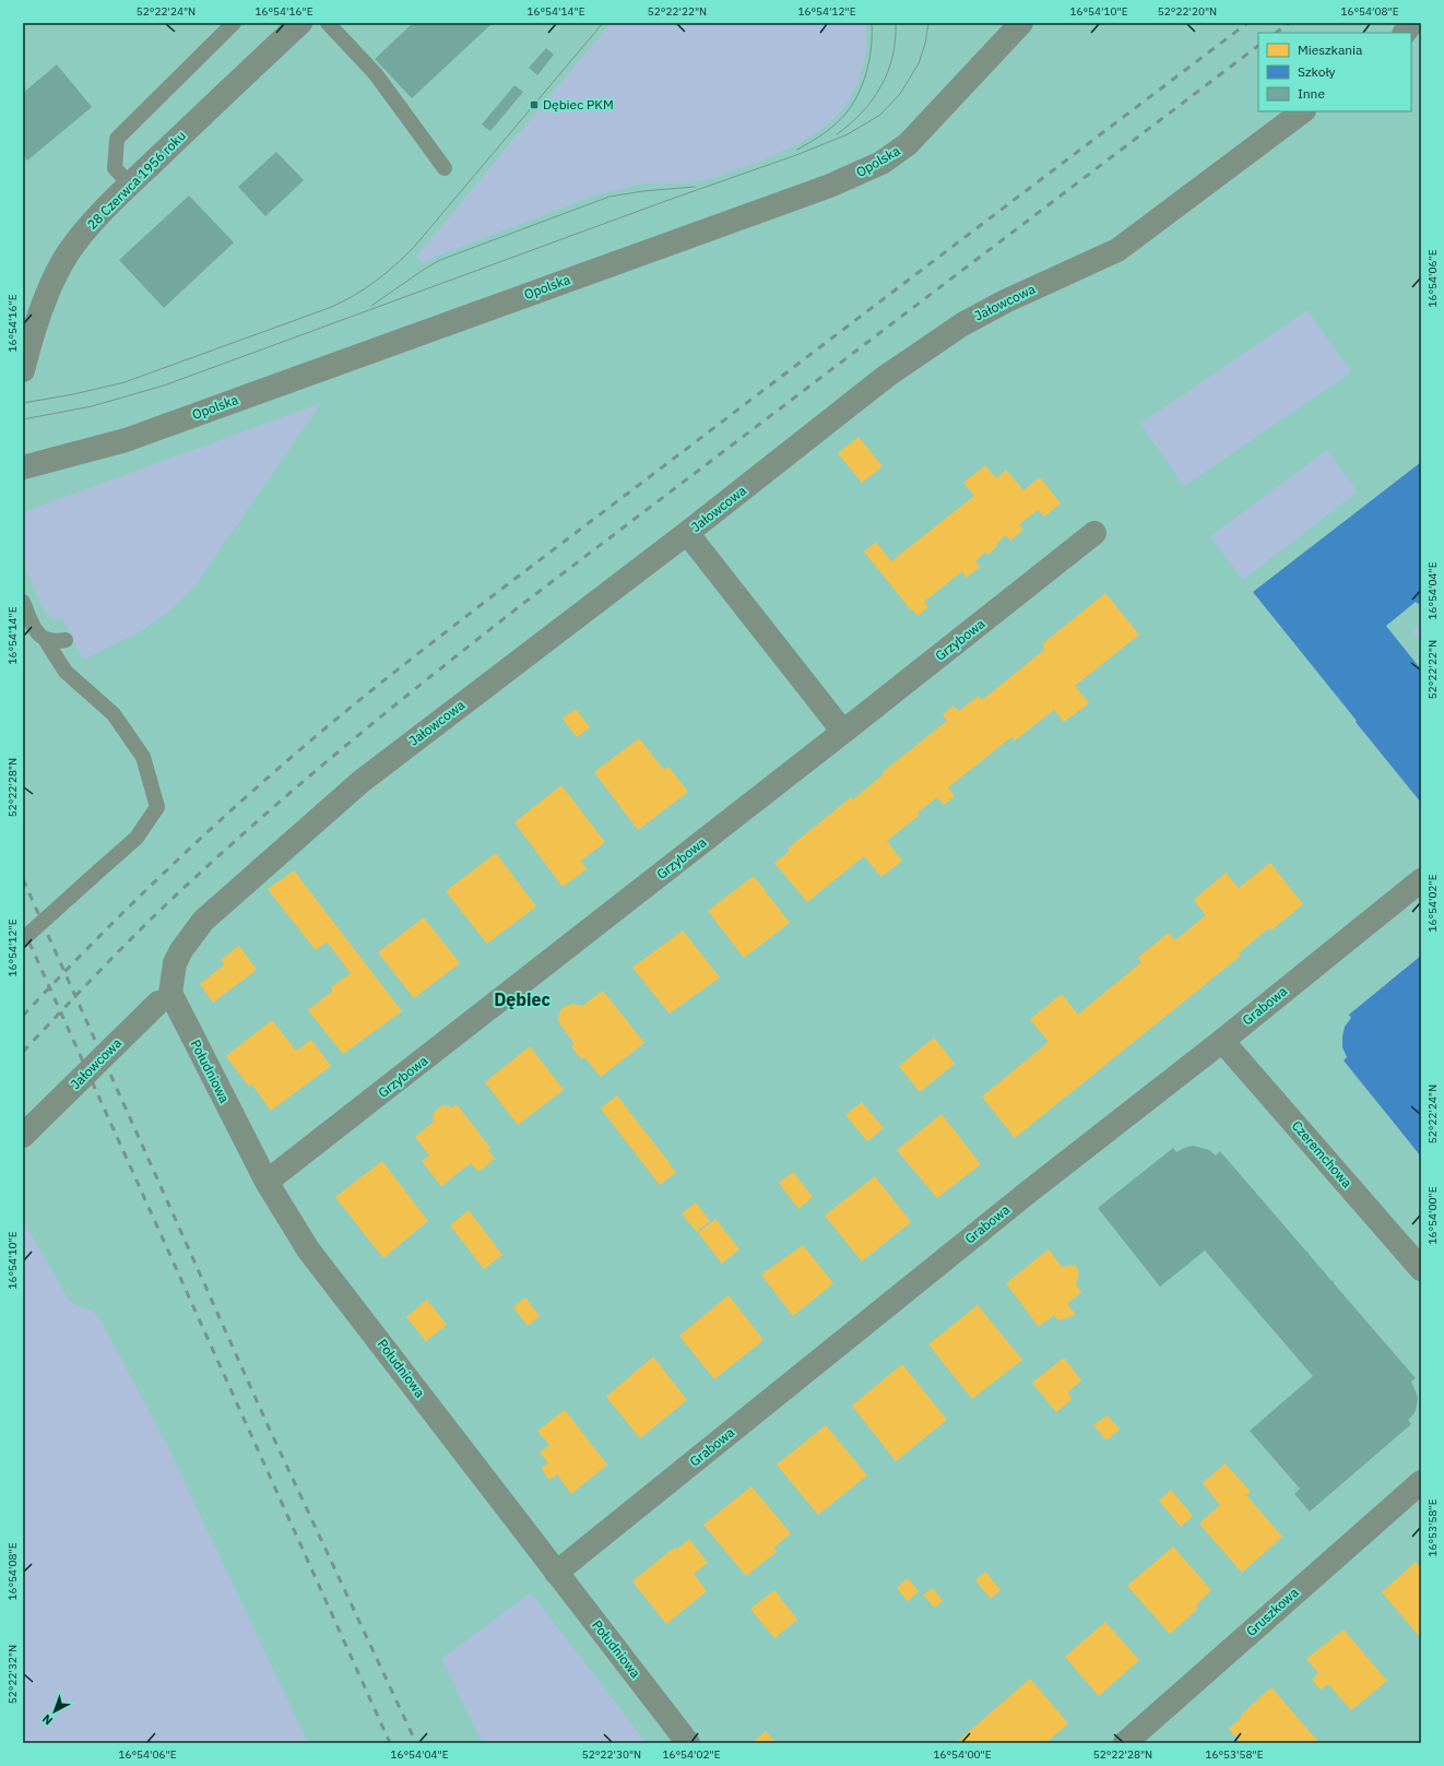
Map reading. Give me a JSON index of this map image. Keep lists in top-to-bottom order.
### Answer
{
  "streets": {
    "street": [
      "Opolska",
      "28 Czerwca 1956 roku",
      "Jałowcowa",
      "Grzybowa",
      "Grabowa",
      "Południowa",
      "Czeremchowa",
      "Gruszkowa"
    ]
  },
  "crossings": [
    ["Jałowcowa", "Południowa"],
    ["Grzybowa", "Południowa"],
    ["Grabowa", "Południowa"],
    ["Grabowa", "Czeremchowa"]
  ],
  "districts": ["Dębiec"],
  "places": {
    "transit": ["Dębiec PKM"]
  },
  "legend": ["Mieszkania", "Szkoły", "Inne"],
  "north": "bottom left",
  "coordinates": [
    "52°22'24\"N",
    "16°54'16\"E",
    "16°54'14\"E",
    "52°22'22\"N",
    "16°54'12\"E",
    "16°54'10\"E",
    "52°22'20\"N",
    "16°54'08\"E",
    "16°54'06\"E",
    "16°54'04\"E",
    "52°22'28\"N",
    "16°54'02\"E",
    "16°54'00\"E",
    "16°53'58\"E",
    "52°22'32\"N",
    "52°22'30\"N"
  ]
}
